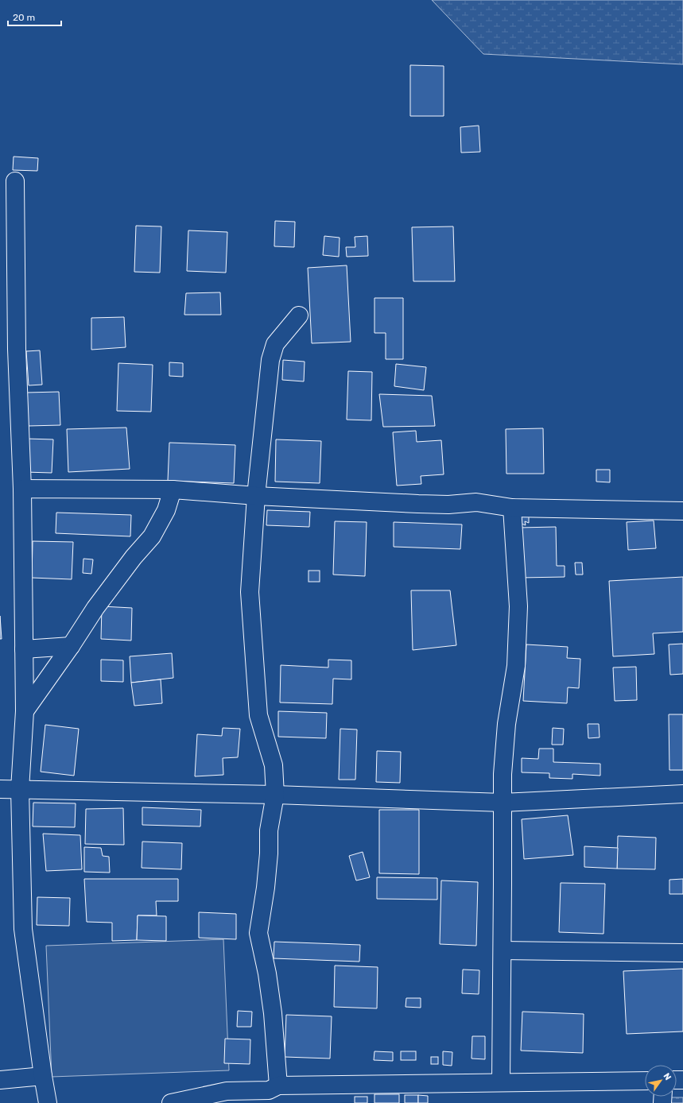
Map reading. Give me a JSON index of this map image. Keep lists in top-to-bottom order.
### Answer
{
  "scale_bar": "20 m",
  "north": "top right"
}
